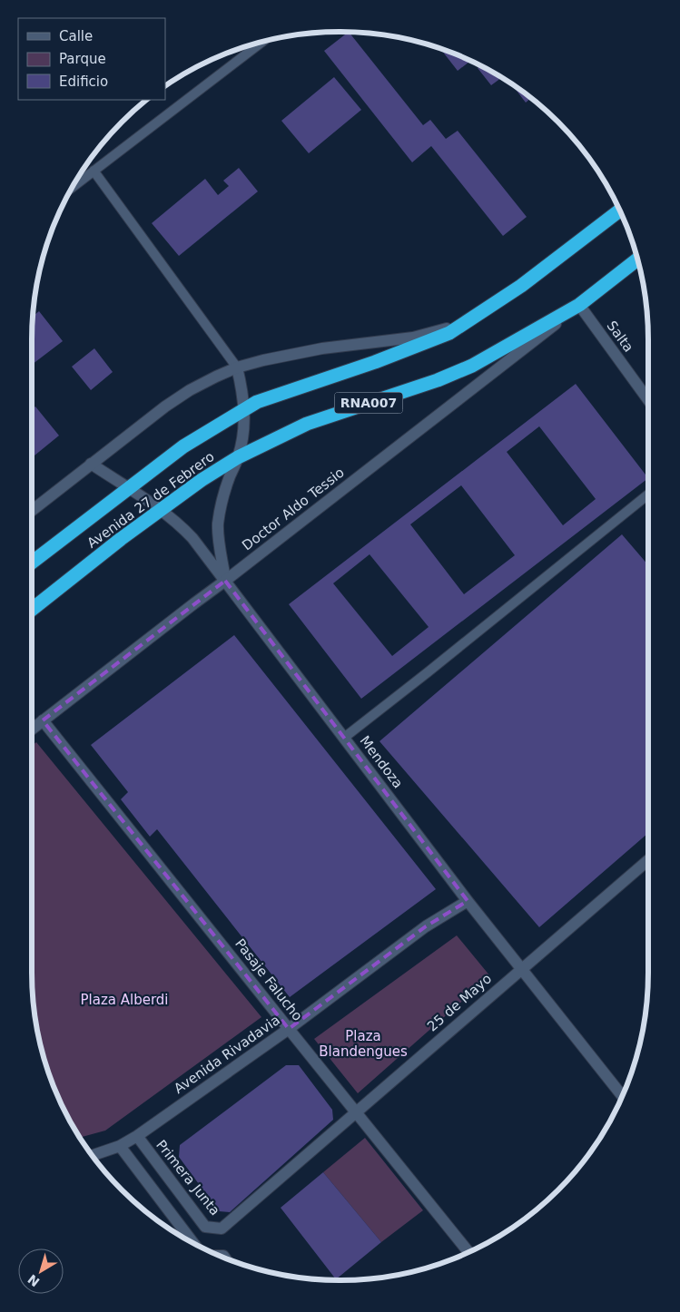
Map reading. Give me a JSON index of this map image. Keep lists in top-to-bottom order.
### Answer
{
  "streets": {
    "highway": ["RNA007", "Avenida 27 de Febrero"],
    "street": [
      "Salta",
      "Doctor Aldo Tessio",
      "Mendoza",
      "Pasaje Falucho",
      "25 de Mayo",
      "Avenida Rivadavia",
      "Primera Junta"
    ]
  },
  "crossings": [
    ["Salta", "Avenida 27 de Febrero"],
    ["Salta", "Doctor Aldo Tessio"],
    ["Avenida 27 de Febrero", "Doctor Aldo Tessio"],
    ["Avenida 27 de Febrero", "Mendoza"],
    ["Doctor Aldo Tessio", "Mendoza"],
    ["Doctor Aldo Tessio", "Pasaje Falucho"],
    ["Mendoza", "25 de Mayo"],
    ["Mendoza", "Avenida Rivadavia"],
    ["Pasaje Falucho", "25 de Mayo"],
    ["Pasaje Falucho", "Avenida Rivadavia"],
    ["25 de Mayo", "Primera Junta"],
    ["Avenida Rivadavia", "Primera Junta"]
  ],
  "parks": ["Plaza Alberdi", "Plaza Blandengues"],
  "legend": ["Calle", "Parque", "Edificio"],
  "north": "bottom left"
}
